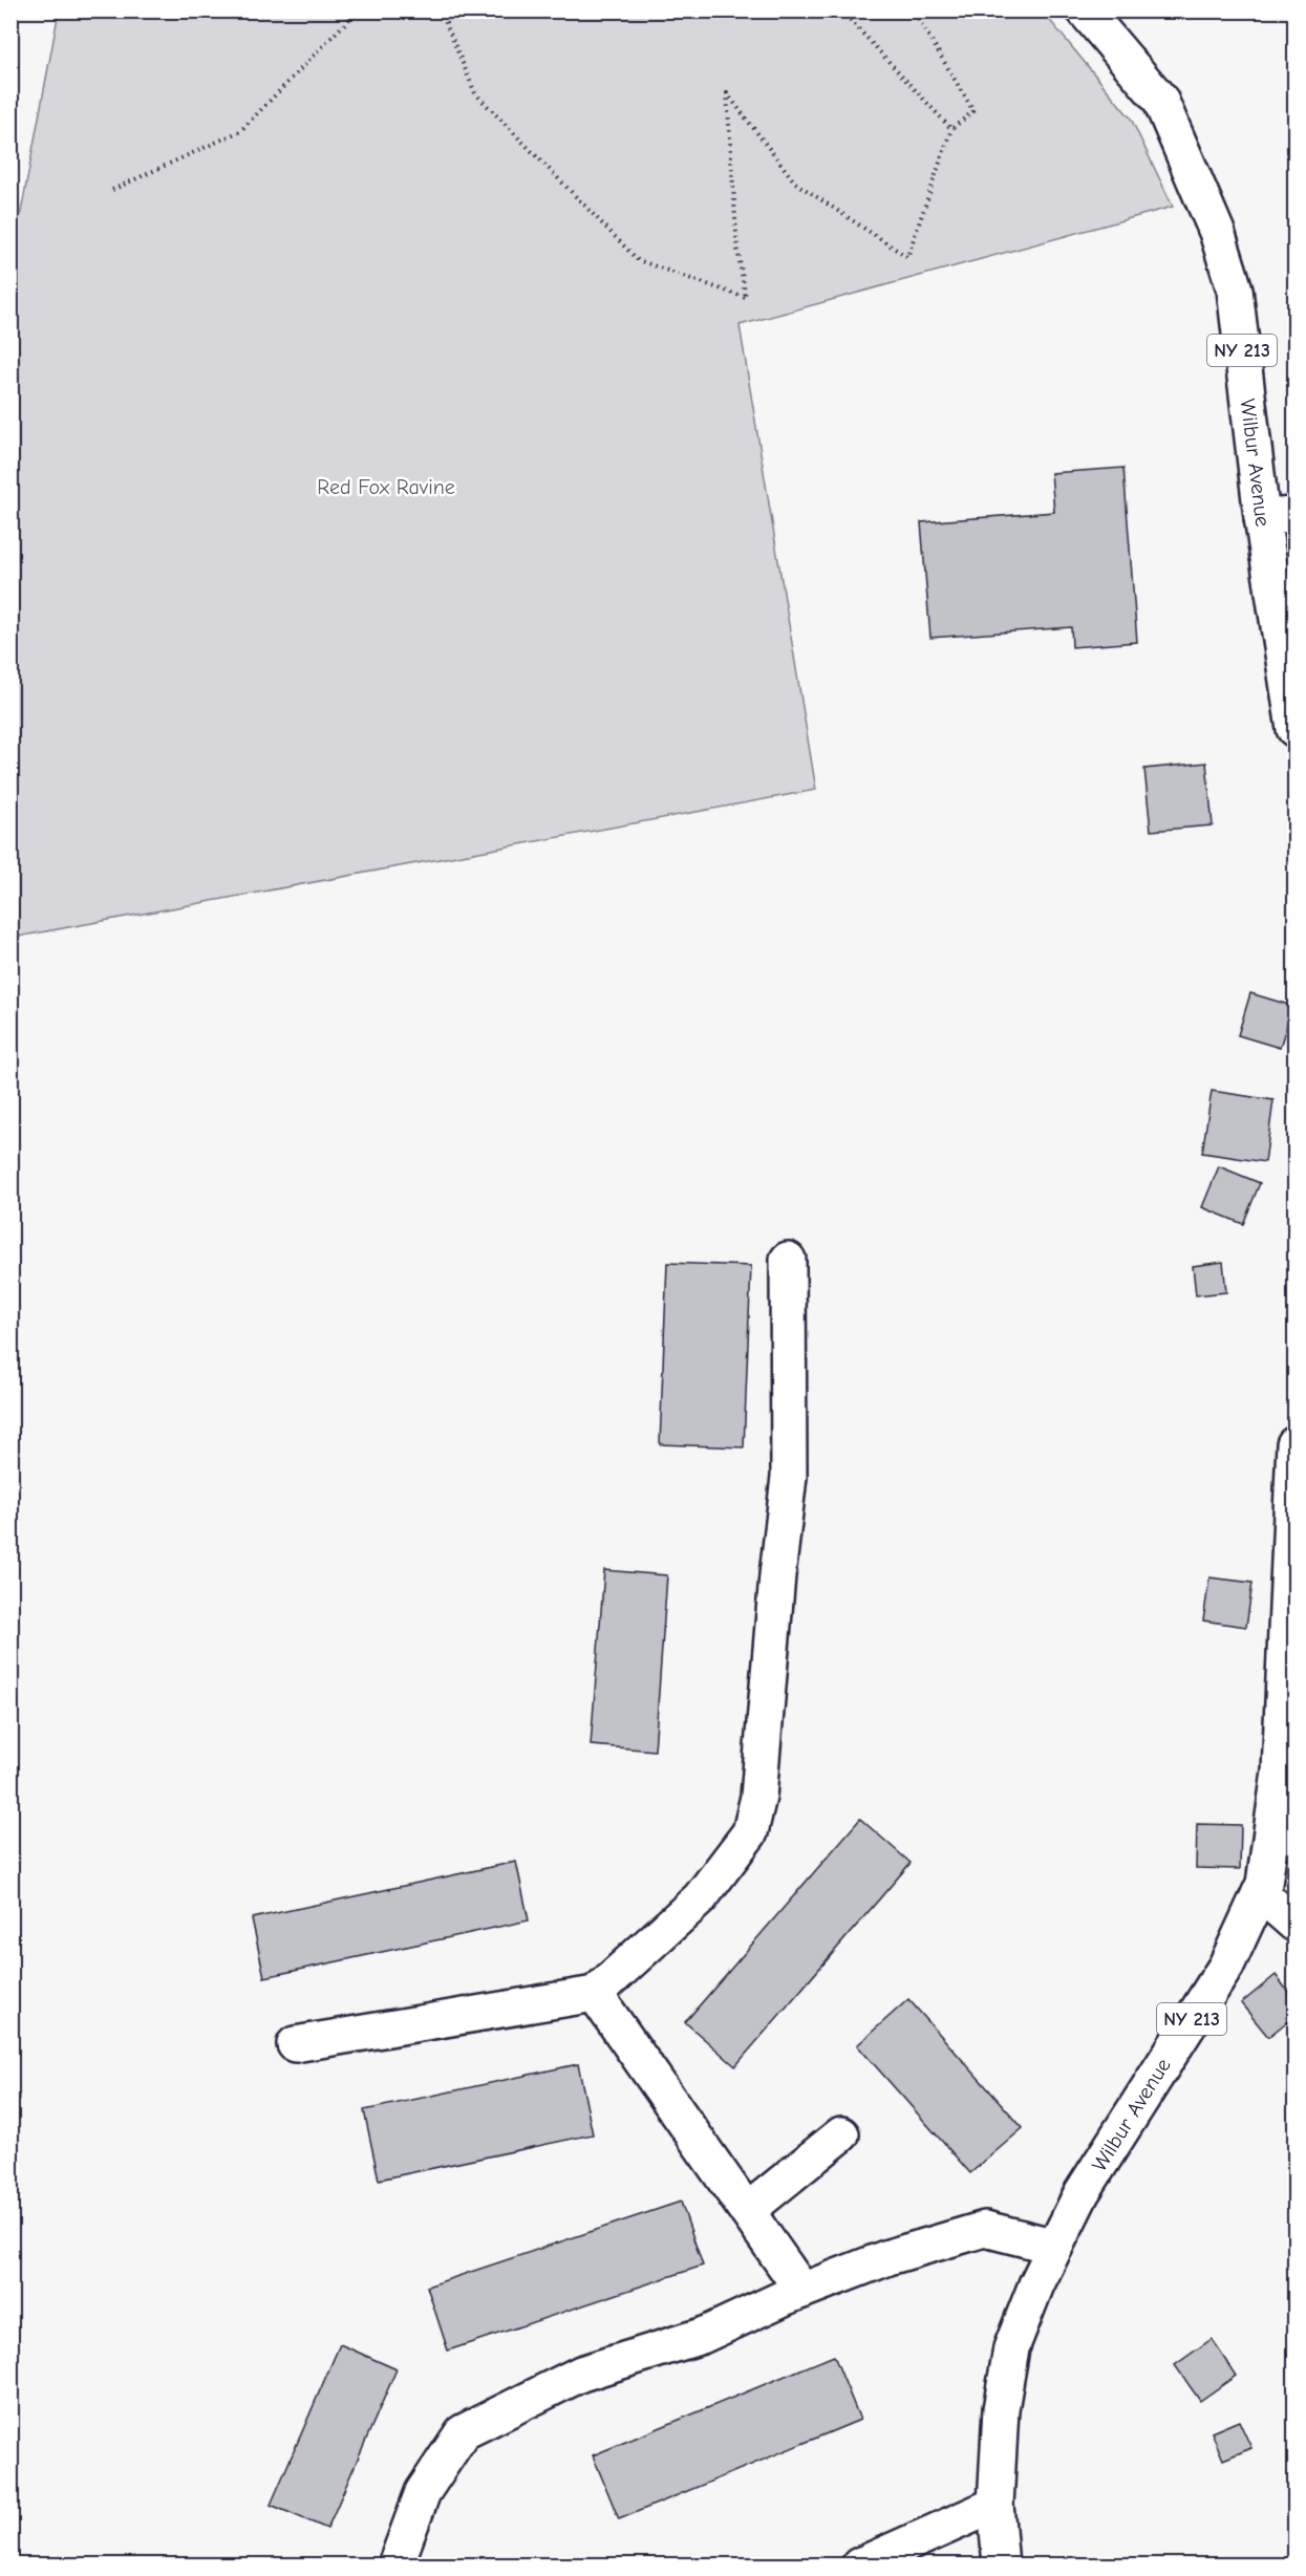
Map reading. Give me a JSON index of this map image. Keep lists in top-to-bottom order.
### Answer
{
  "streets": {
    "main road": ["NY 213", "Wilbur Avenue"]
  },
  "parks": ["Red Fox Ravine"]
}
